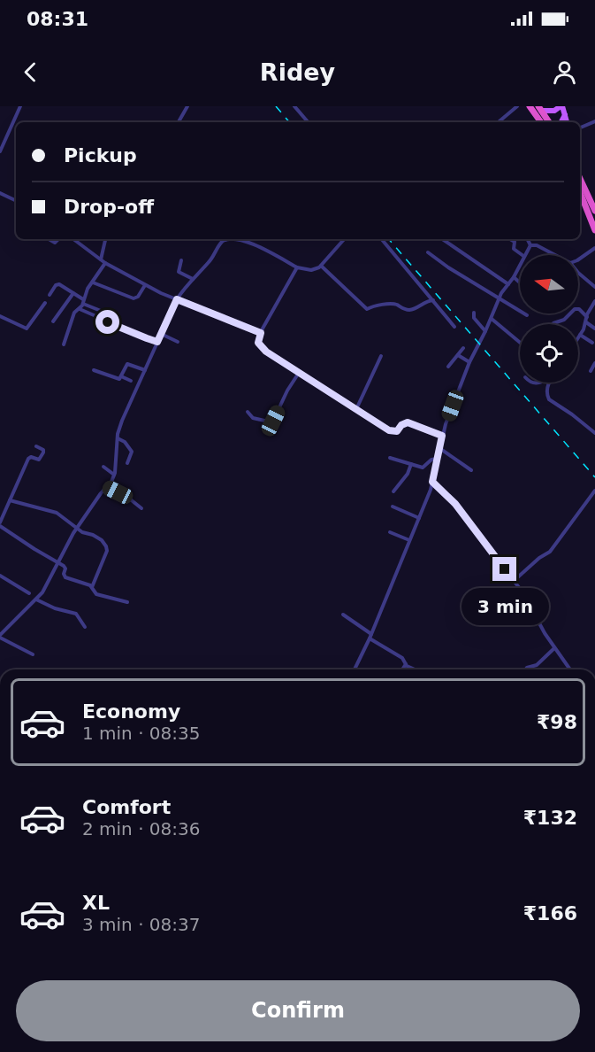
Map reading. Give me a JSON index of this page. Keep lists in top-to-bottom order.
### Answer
{
  "north": "left",
  "page": {
    "status": "08:31",
    "header": "Ridey",
    "banner": ["Pickup", "Drop-off"],
    "bubble": "3 min",
    "list": [
      {
        "name": "Economy",
        "note": "1 min · 08:35",
        "value": "₹98"
      },
      {
        "name": "Comfort",
        "note": "2 min · 08:36",
        "value": "₹132"
      },
      {
        "name": "XL",
        "note": "3 min · 08:37",
        "value": "₹166"
      }
    ],
    "buttons": "Confirm"
  }
}
